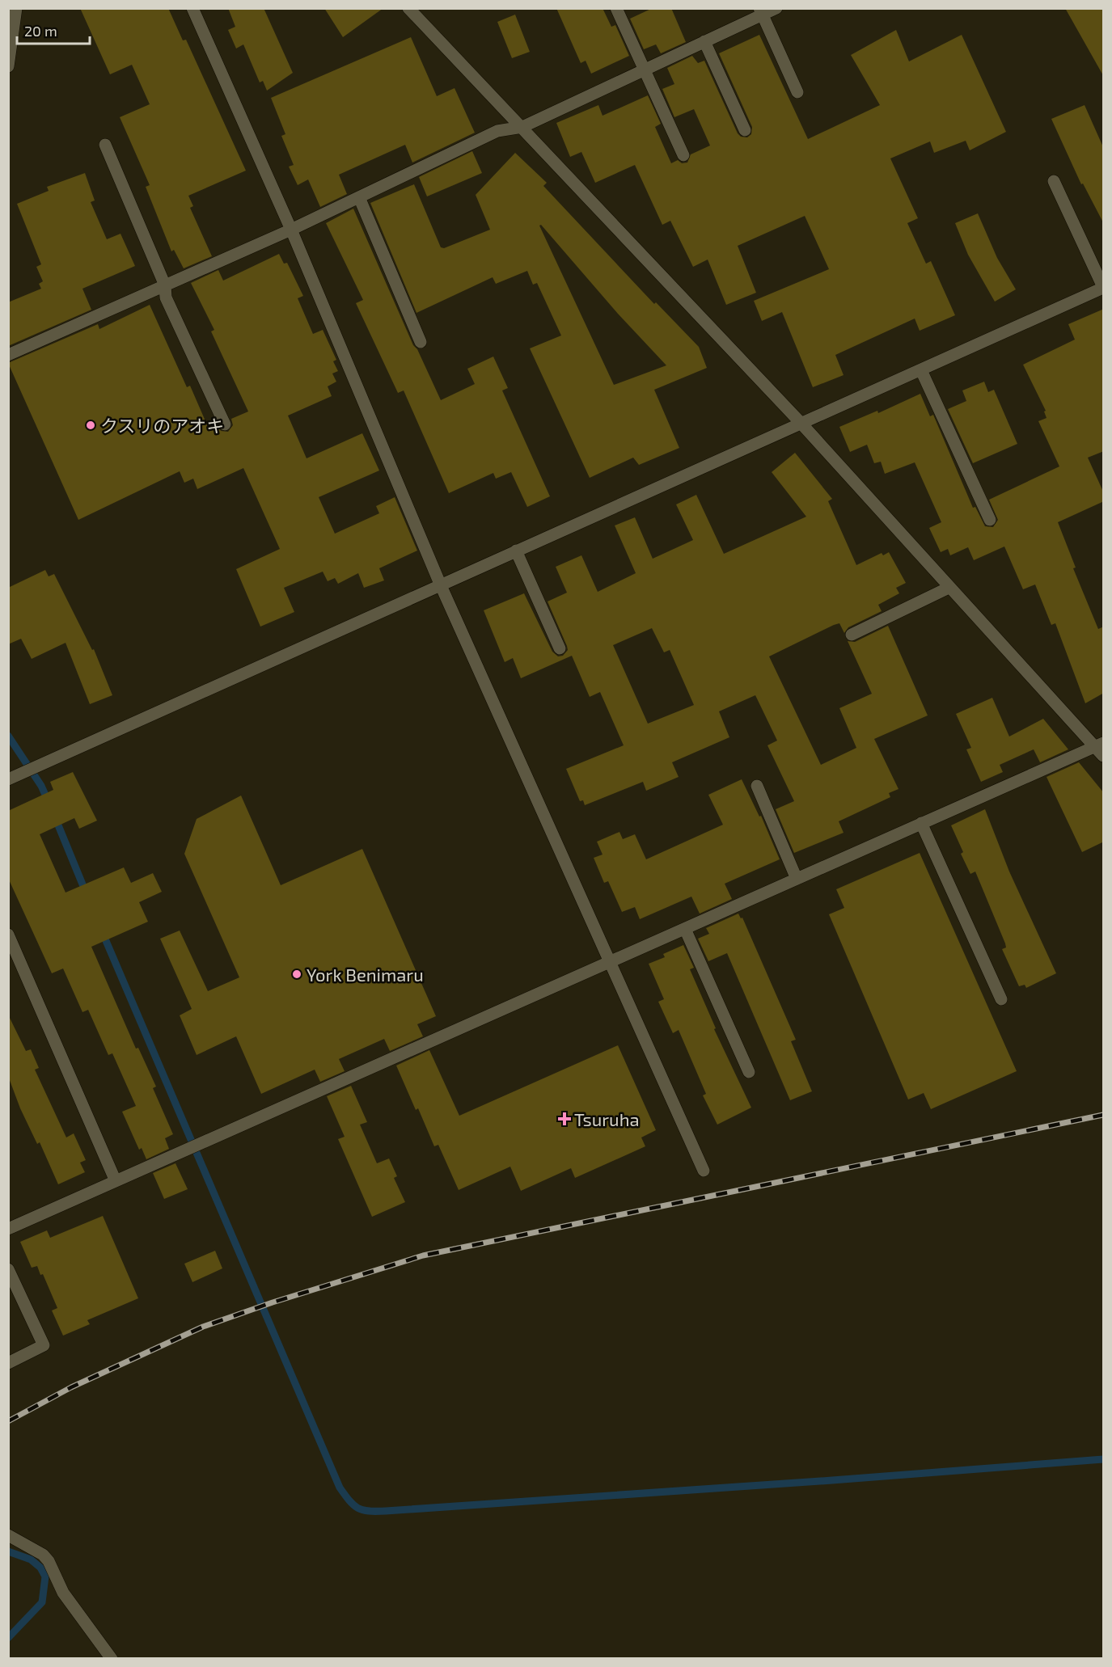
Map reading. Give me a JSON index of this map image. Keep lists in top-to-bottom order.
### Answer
{
  "places": {
    "other": ["クスリのアオキ", "York Benimaru"],
    "health": ["Tsuruha"]
  },
  "scale_bar": "20 m"
}
